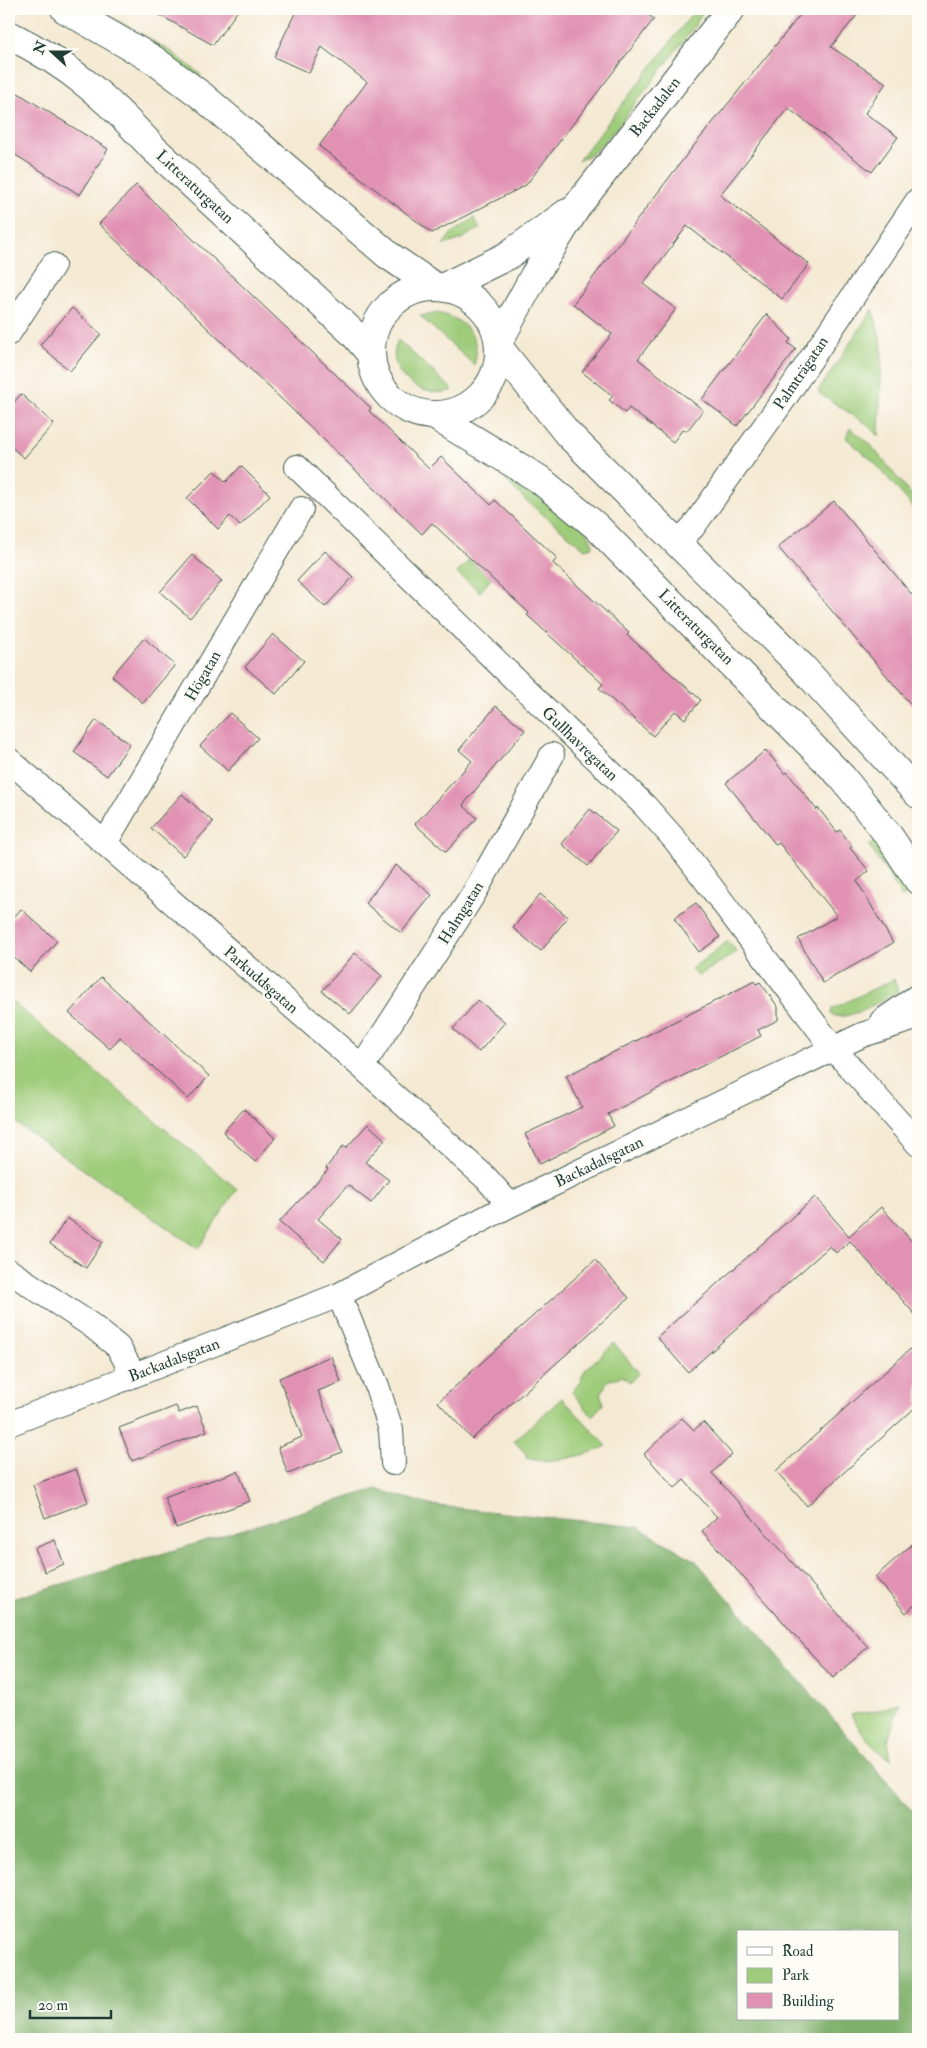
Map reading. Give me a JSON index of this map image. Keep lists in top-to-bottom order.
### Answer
{
  "streets": {
    "street": [
      "Backadalen",
      "Litteraturgatan",
      "Palmträgatan",
      "Högatan",
      "Gullhavregatan",
      "Halmgatan",
      "Parkuddsgatan",
      "Backadalsgatan"
    ]
  },
  "crossings": [
    ["Backadalen", "Litteraturgatan"],
    ["Litteraturgatan", "Palmträgatan"],
    ["Högatan", "Parkuddsgatan"],
    ["Gullhavregatan", "Backadalsgatan"],
    ["Halmgatan", "Parkuddsgatan"],
    ["Parkuddsgatan", "Backadalsgatan"]
  ],
  "legend": ["Road", "Park", "Building"],
  "scale_bar": "20 m",
  "north": "left"
}
